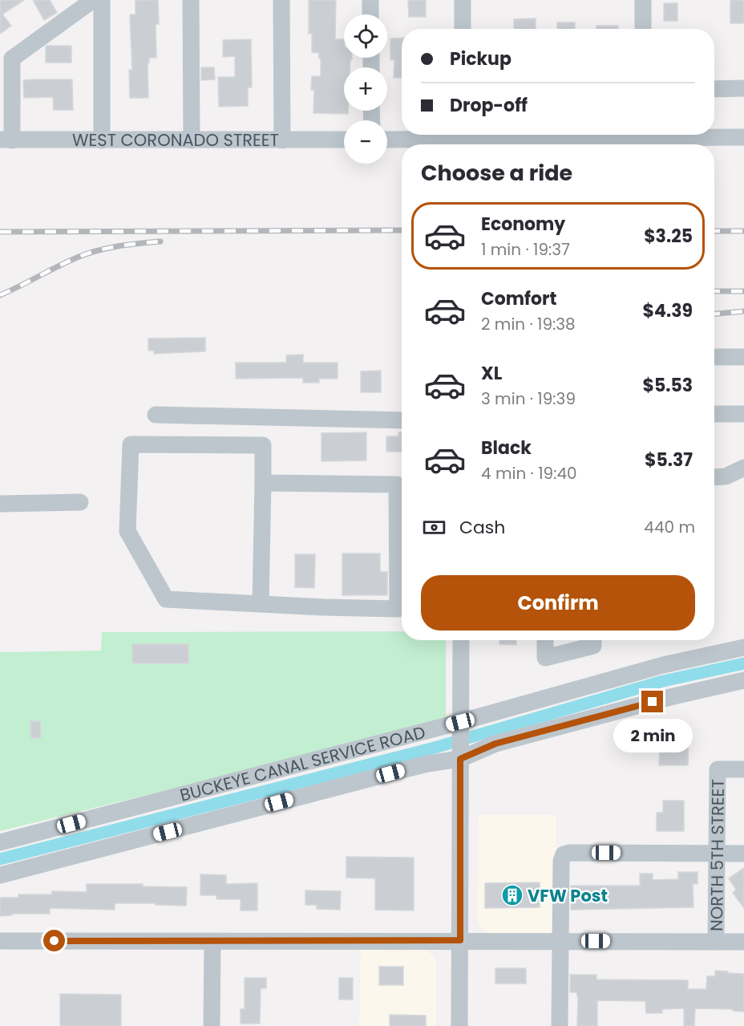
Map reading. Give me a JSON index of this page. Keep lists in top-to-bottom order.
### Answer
{
  "streets": {
    "street": ["WEST CORONADO STREET", "BUCKEYE CANAL SERVICE ROAD", "NORTH 5TH STREET"]
  },
  "places": {
    "building": ["VFW Post"]
  },
  "page": {
    "map_buttons": ["+", "−"],
    "banner": ["Pickup", "Drop-off"],
    "heading": "Choose a ride",
    "list": [
      {
        "name": "Economy",
        "note": "1 min · 19:37",
        "value": "$3.25"
      },
      {
        "name": "Comfort",
        "note": "2 min · 19:38",
        "value": "$4.39"
      },
      {
        "name": "XL",
        "note": "3 min · 19:39",
        "value": "$5.53"
      },
      {
        "name": "Black",
        "note": "4 min · 19:40",
        "value": "$5.37"
      }
    ],
    "pay": ["Cash", "440 m"],
    "buttons": "Confirm",
    "bubble": "2 min"
  }
}
